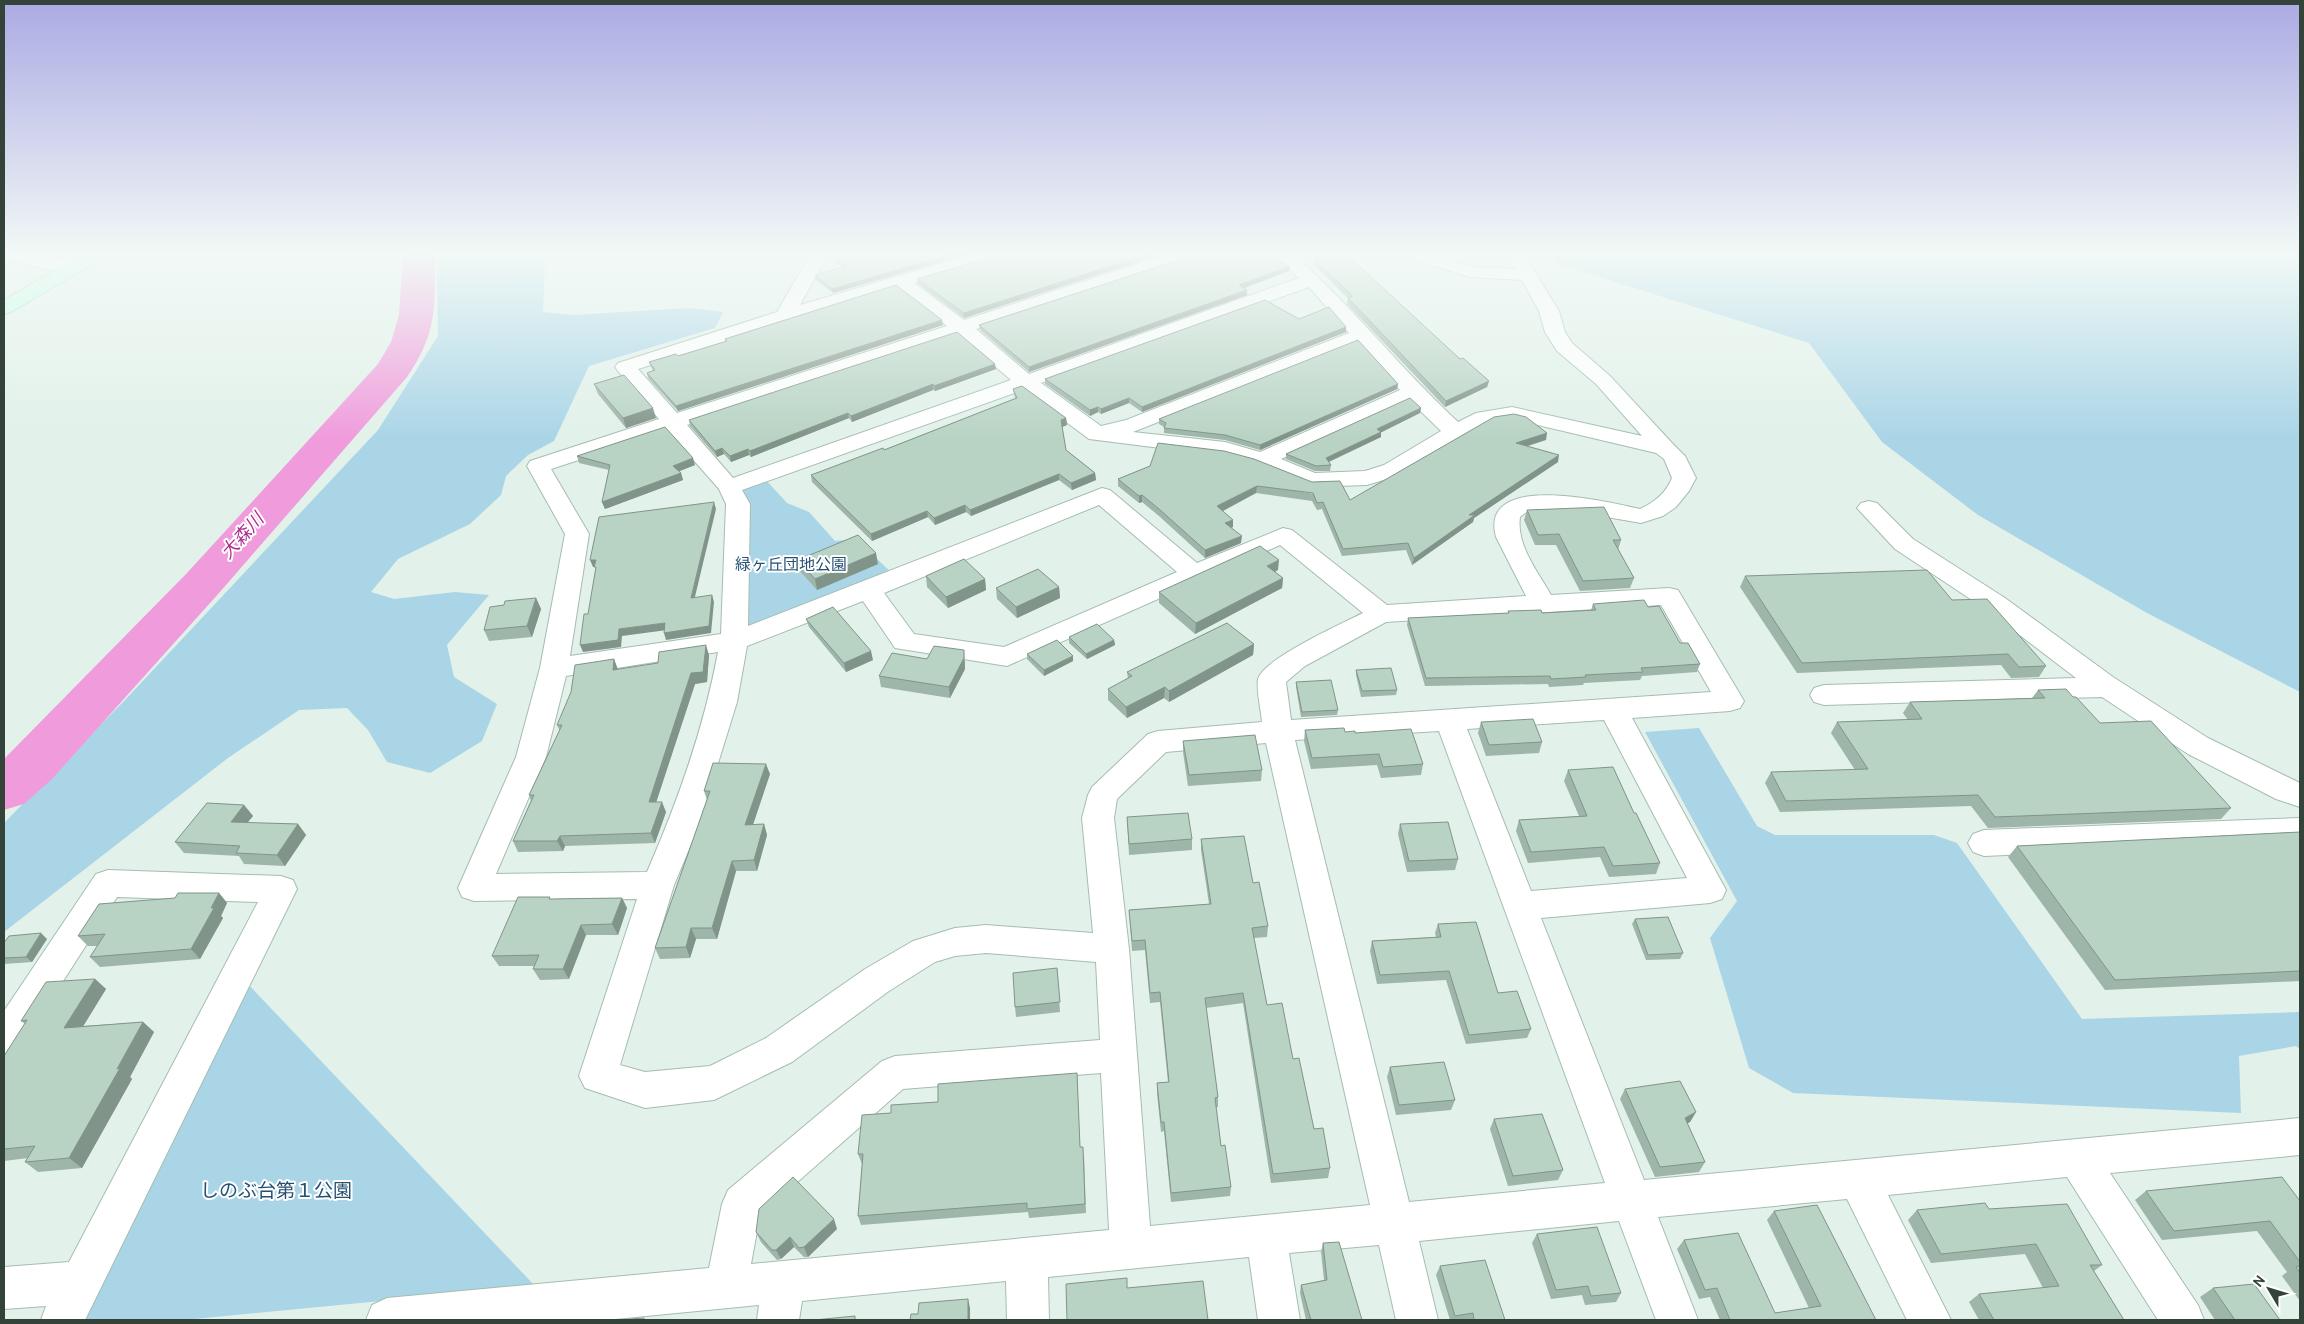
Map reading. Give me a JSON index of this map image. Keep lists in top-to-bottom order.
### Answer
{
  "water": ["大森川"],
  "parks": ["緑ヶ丘団地公園", "しのぶ台第１公園"],
  "north": "top left"
}
